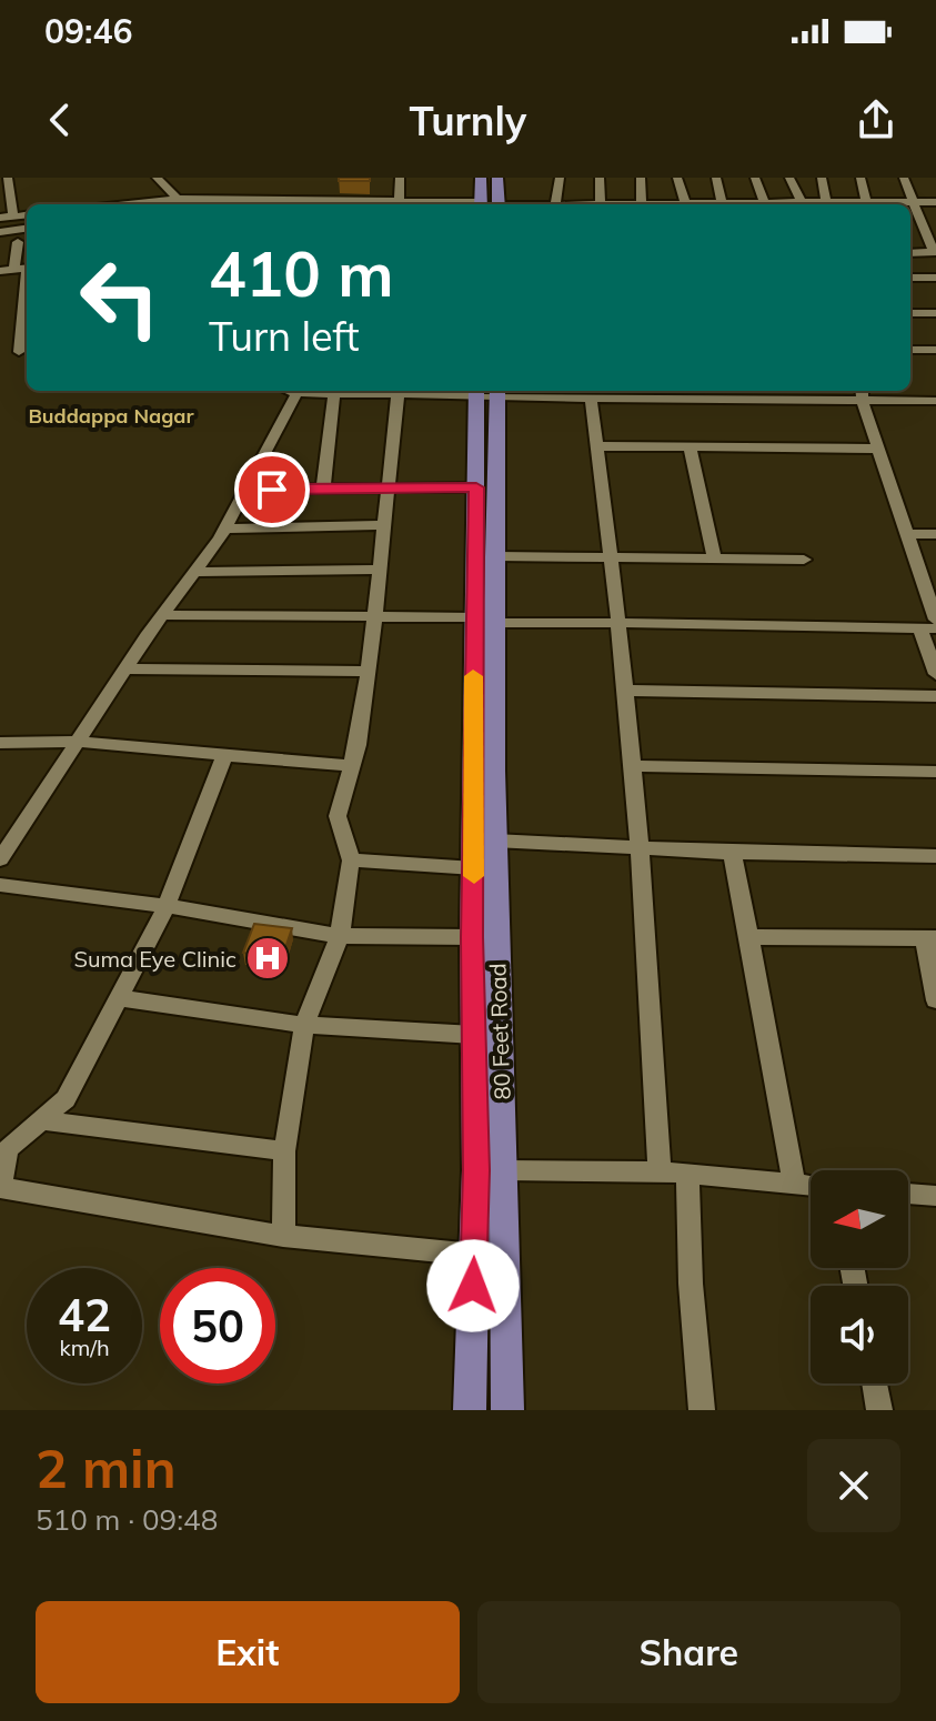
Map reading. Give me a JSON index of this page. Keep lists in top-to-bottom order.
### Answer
{
  "streets": {
    "main road": ["80 Feet Road"]
  },
  "districts": ["Buddappa Nagar"],
  "places": {
    "hospital": ["Suma Eye Clinic"]
  },
  "north": "left",
  "page": {
    "status": "09:46",
    "header": "Turnly",
    "turn": ["410 m", "Turn left"],
    "speed": "42 km/h",
    "limit": "50",
    "heading": ["2 min", "510 m · 09:48"],
    "buttons": ["Exit", "Share"]
  }
}
